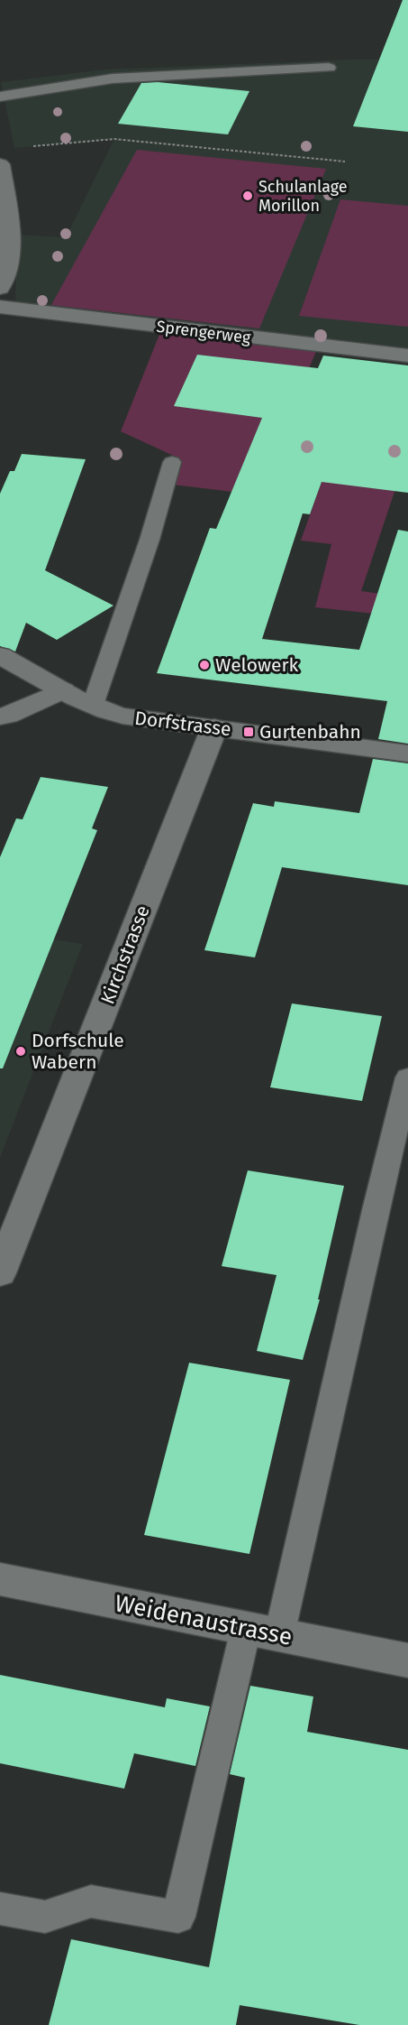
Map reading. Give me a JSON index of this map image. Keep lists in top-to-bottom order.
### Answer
{
  "streets": {
    "street": [
      "Sprengerweg",
      "Dorfstrasse",
      "Kirchstrasse",
      "Weidenaustrasse"
    ]
  },
  "crossings": [
    ["Dorfstrasse", "Kirchstrasse"]
  ],
  "places": {
    "other": ["Schulanlage Morillon", "Welowerk", "Dorfschule Wabern"],
    "transit": ["Gurtenbahn"]
  }
}
